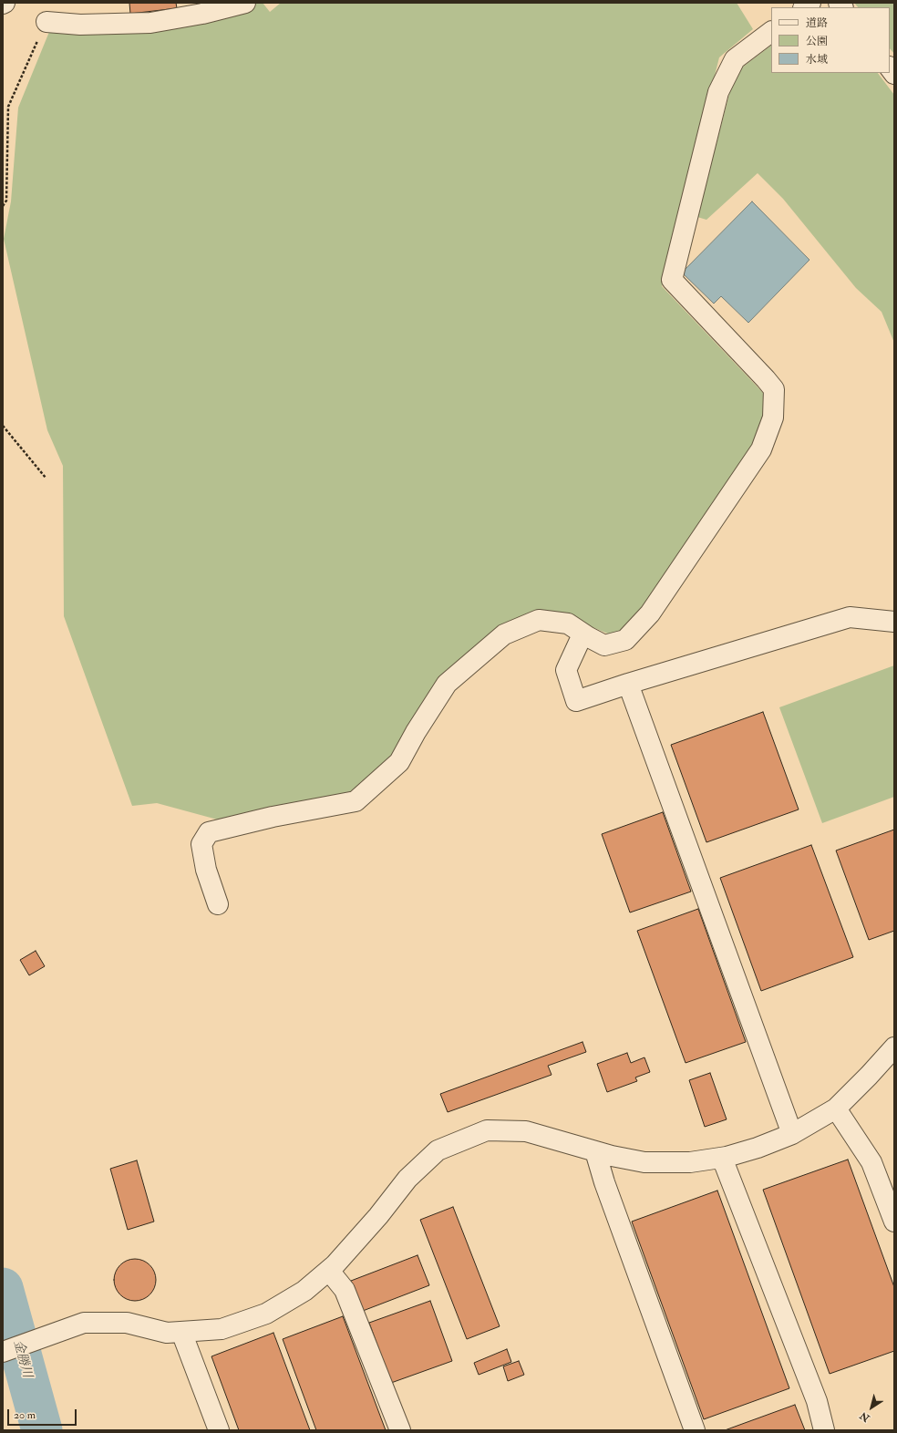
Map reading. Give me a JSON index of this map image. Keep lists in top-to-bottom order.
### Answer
{
  "water": ["金勝川"],
  "legend": ["道路", "公園", "水域"],
  "scale_bar": "20 m",
  "north": "bottom left"
}
